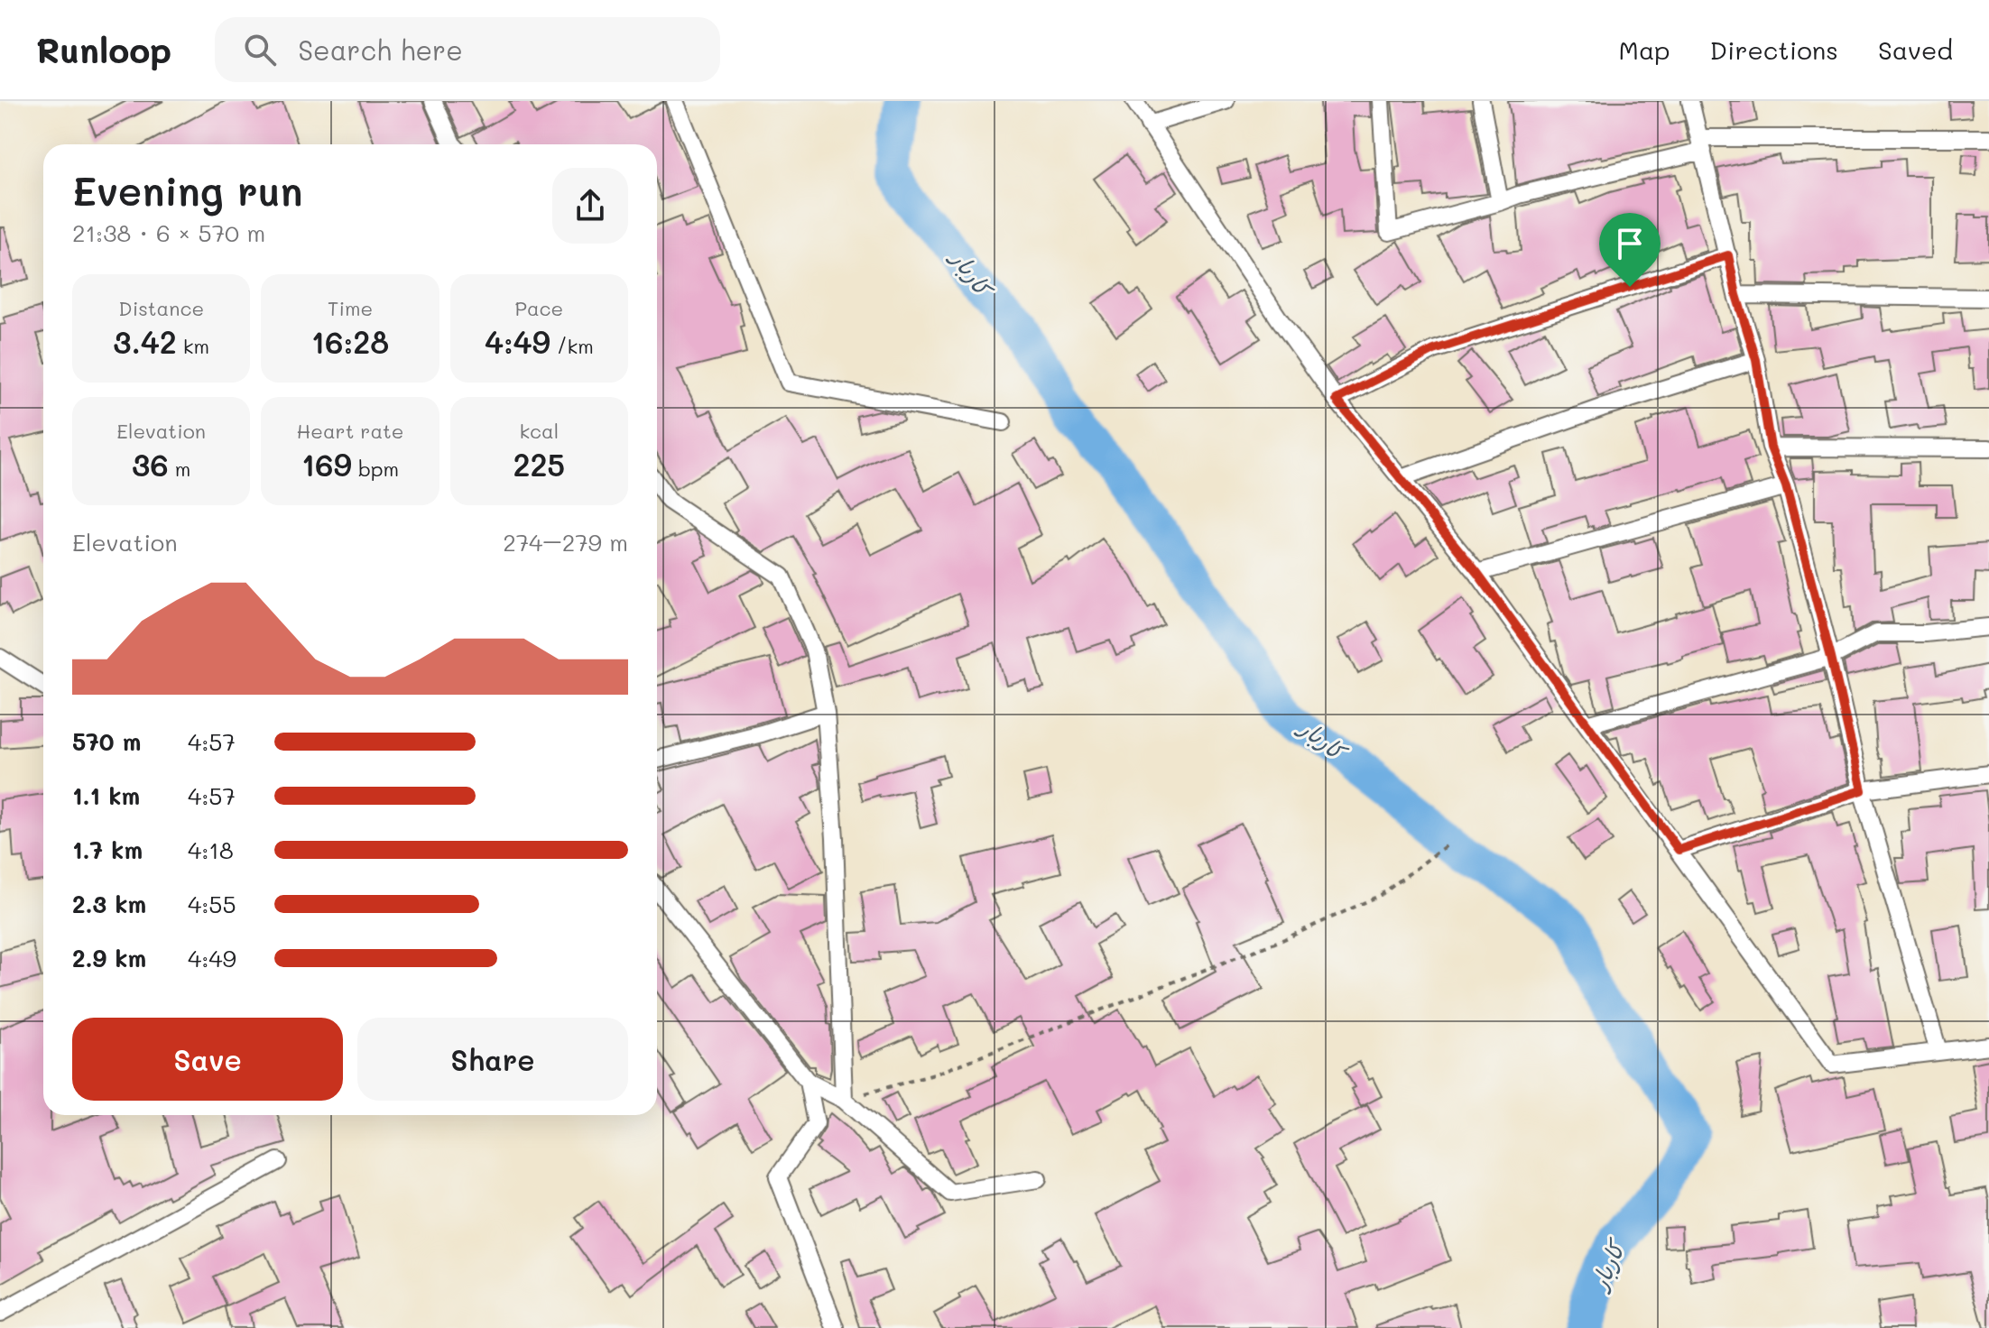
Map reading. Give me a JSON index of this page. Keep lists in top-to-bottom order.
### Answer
{
  "water": ["کاربار"],
  "page": {
    "header": "Runloop",
    "search": "Search here",
    "nav": ["Map", "Directions", "Saved"],
    "heading": ["Evening run", "21:38 · 6 × 570 m"],
    "stats": [
      ["Distance", "3.42 km"],
      ["Time", "16:28"],
      ["Pace", "4:49 /km"],
      ["Elevation", "36 m"],
      ["Heart rate", "169 bpm"],
      ["kcal", "225"]
    ],
    "chart": ["Elevation", "274–279 m"],
    "list": [
      {
        "name": "570 m",
        "note": "4:57"
      },
      {
        "name": "1.1 km",
        "note": "4:57"
      },
      {
        "name": "1.7 km",
        "note": "4:18"
      },
      {
        "name": "2.3 km",
        "note": "4:55"
      },
      {
        "name": "2.9 km",
        "note": "4:49"
      }
    ],
    "buttons": ["Save", "Share"]
  }
}
